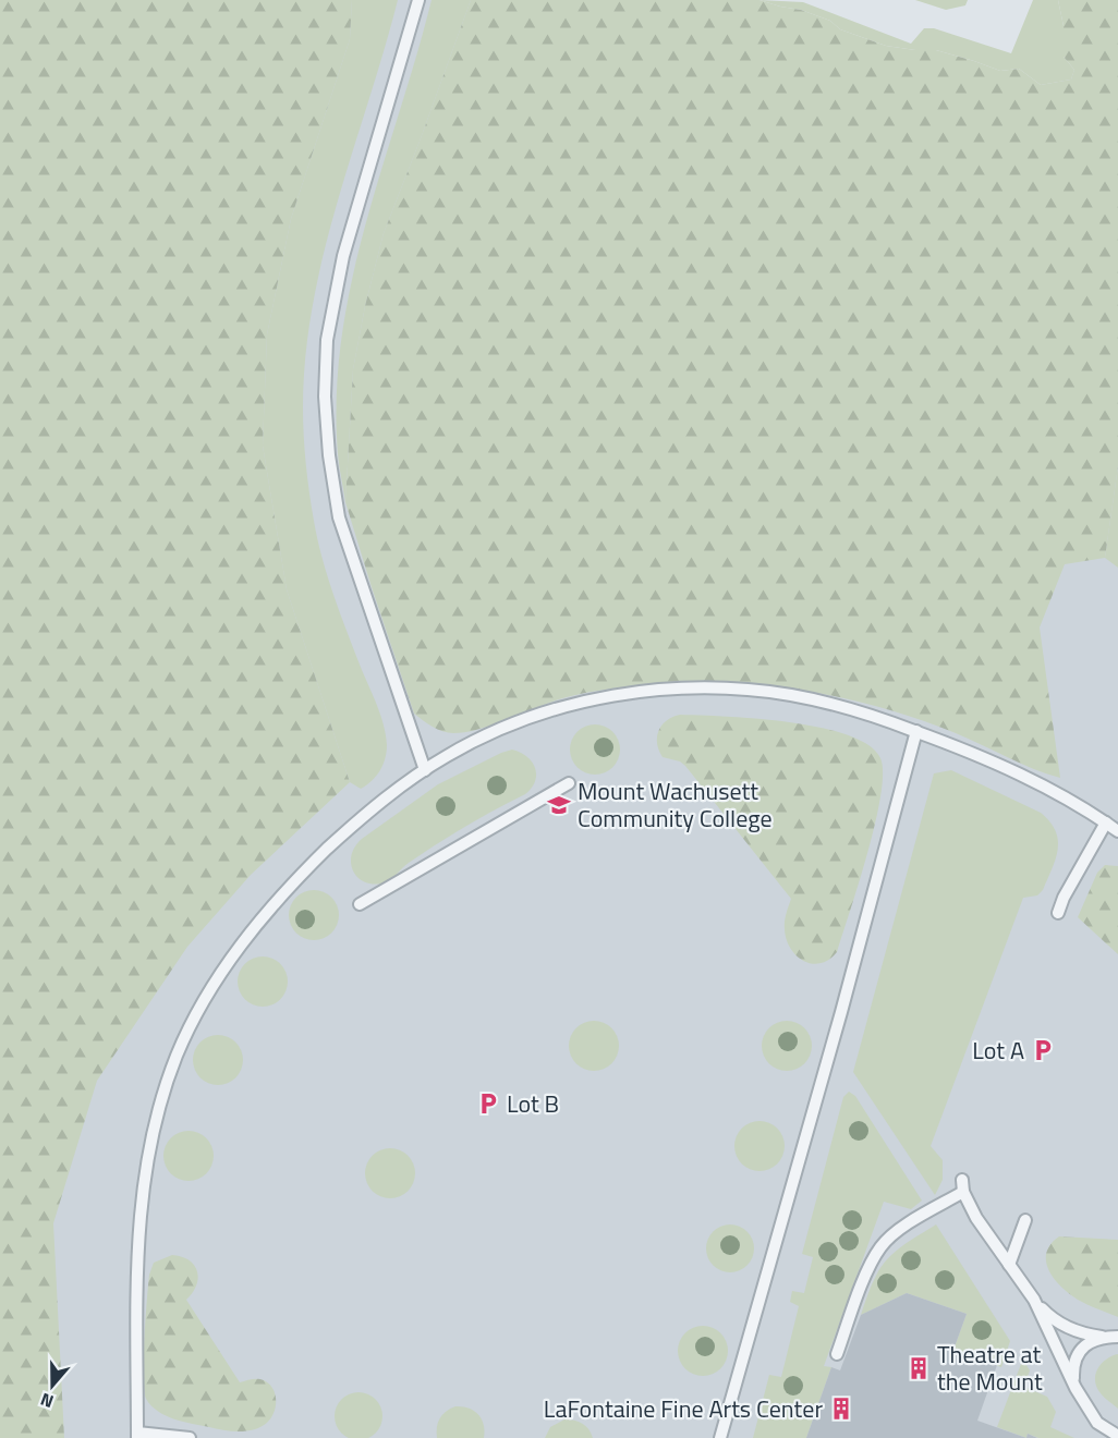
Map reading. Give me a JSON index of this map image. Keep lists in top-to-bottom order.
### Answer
{
  "places": {
    "school or university": ["Mount Wachusett Community College"],
    "parking": ["Lot A", "Lot B"],
    "building": ["Theatre at the Mount", "LaFontaine Fine Arts Center"]
  },
  "north": "bottom"
}
